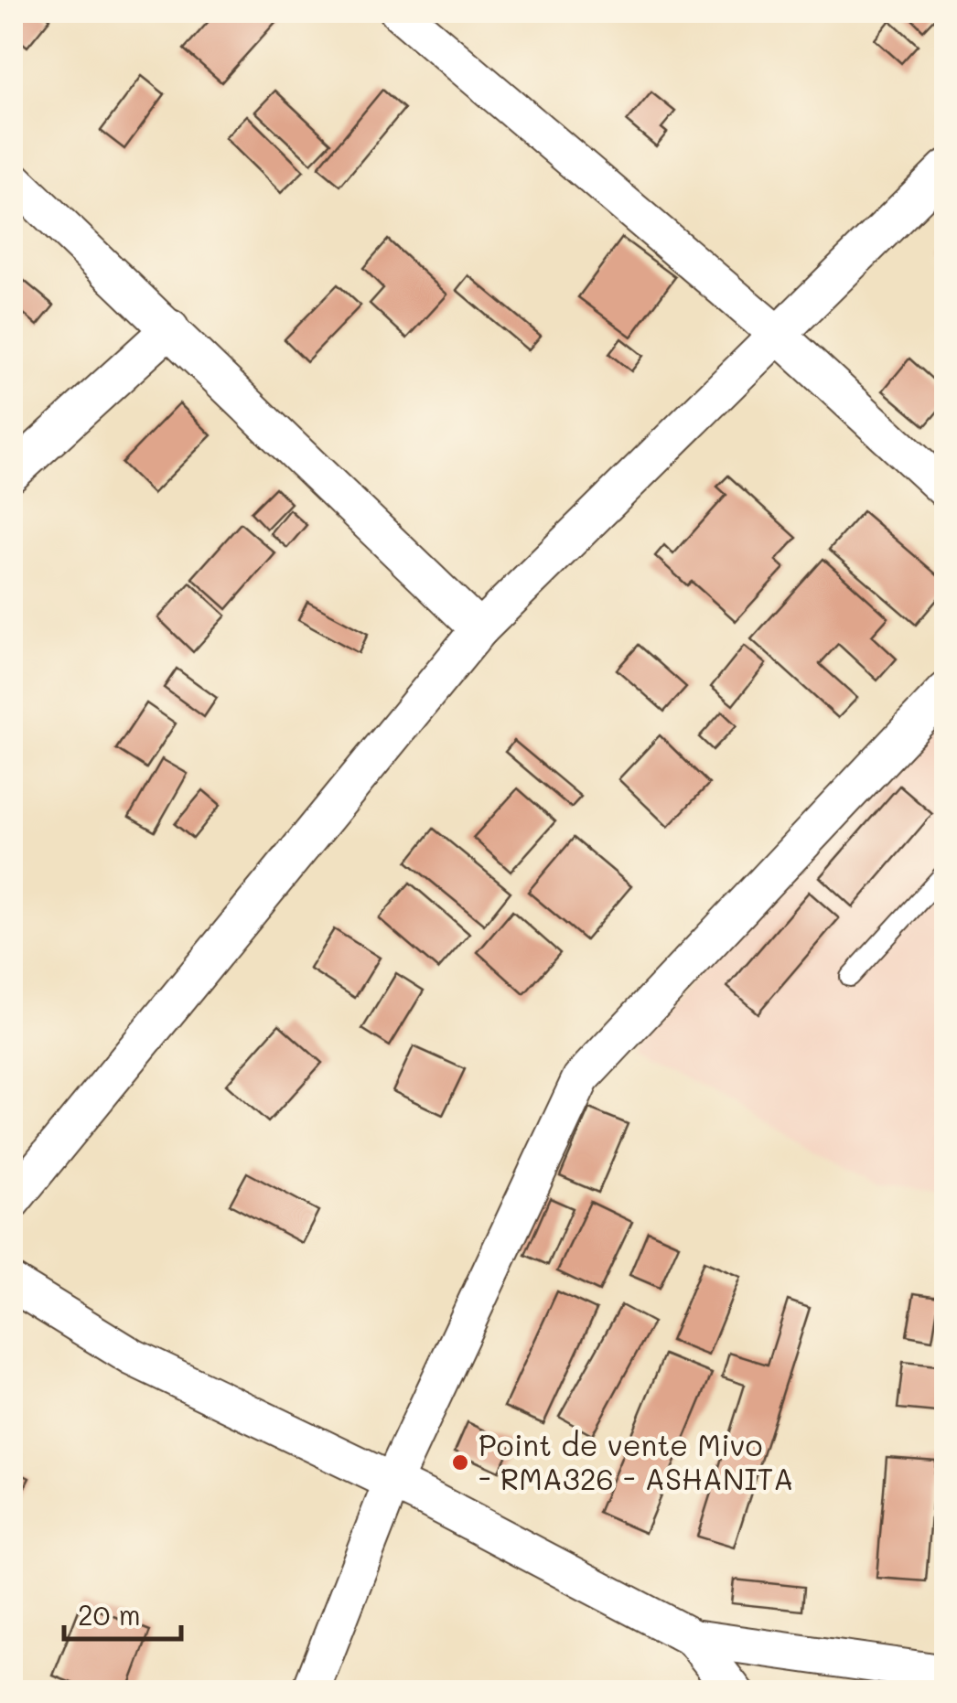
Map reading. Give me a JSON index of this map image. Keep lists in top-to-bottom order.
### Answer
{
  "places": ["Point de vente Mivo - RMA326 - ASHANITA"],
  "scale_bar": "20 m"
}
